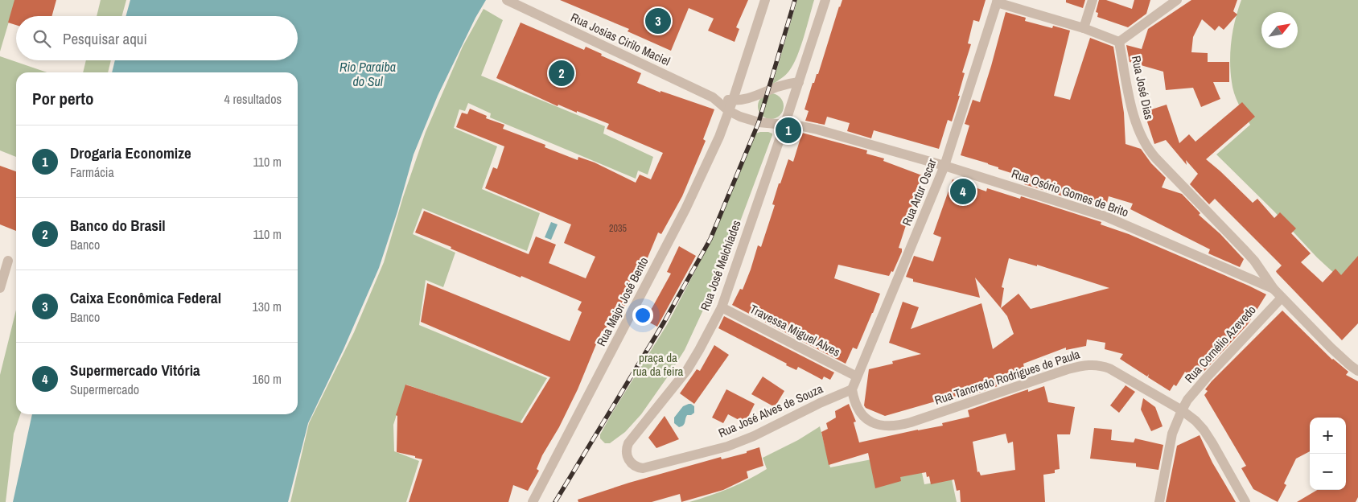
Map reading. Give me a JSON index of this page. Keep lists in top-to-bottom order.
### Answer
{
  "streets": {
    "street": [
      "Rua Josias Cirilo Maciel",
      "Rua José Dias",
      "Rua Artur Oscar",
      "Rua Osório Gomes de Brito",
      "Rua José Melchíades",
      "Rua Major José Bento",
      "Travessa Miguel Alves",
      "Rua Cornélio Azevedo",
      "Rua Tancredo Rodrigues de Paula",
      "Rua José Alves de Souza"
    ]
  },
  "crossings": [
    ["Rua Josias Cirilo Maciel", "Rua Osório Gomes de Brito"],
    ["Rua Josias Cirilo Maciel", "Rua José Melchíades"],
    ["Rua Josias Cirilo Maciel", "Rua Major José Bento"],
    ["Rua José Dias", "Rua Osório Gomes de Brito"],
    ["Rua Artur Oscar", "Rua Osório Gomes de Brito"],
    ["Rua Artur Oscar", "Travessa Miguel Alves"],
    ["Rua Artur Oscar", "Rua Tancredo Rodrigues de Paula"],
    ["Rua Artur Oscar", "Rua José Alves de Souza"],
    ["Rua Osório Gomes de Brito", "Rua José Melchíades"],
    ["Rua Osório Gomes de Brito", "Rua Cornélio Azevedo"],
    ["Rua José Melchíades", "Travessa Miguel Alves"],
    ["Rua José Melchíades", "Rua José Alves de Souza"],
    ["Rua Cornélio Azevedo", "Rua Tancredo Rodrigues de Paula"],
    ["Rua Tancredo Rodrigues de Paula", "Rua José Alves de Souza"]
  ],
  "water": ["Rio Paraiba do Sul"],
  "parks": ["praça da rua da feira"],
  "house_numbers": ["2035"],
  "north": "top right",
  "page": {
    "pins": [
      "3",
      "2",
      "1",
      "4"
    ],
    "search": "Pesquisar aqui",
    "heading": ["Por perto", "4 resultados"],
    "list": [
      {
        "mark": "1",
        "name": "Drogaria Economize",
        "note": "Farmácia",
        "value": "110 m"
      },
      {
        "mark": "2",
        "name": "Banco do Brasil",
        "note": "Banco",
        "value": "110 m"
      },
      {
        "mark": "3",
        "name": "Caixa Econômica Federal",
        "note": "Banco",
        "value": "130 m"
      },
      {
        "mark": "4",
        "name": "Supermercado Vitória",
        "note": "Supermercado",
        "value": "160 m"
      }
    ],
    "map_buttons": ["+", "−"]
  }
}
